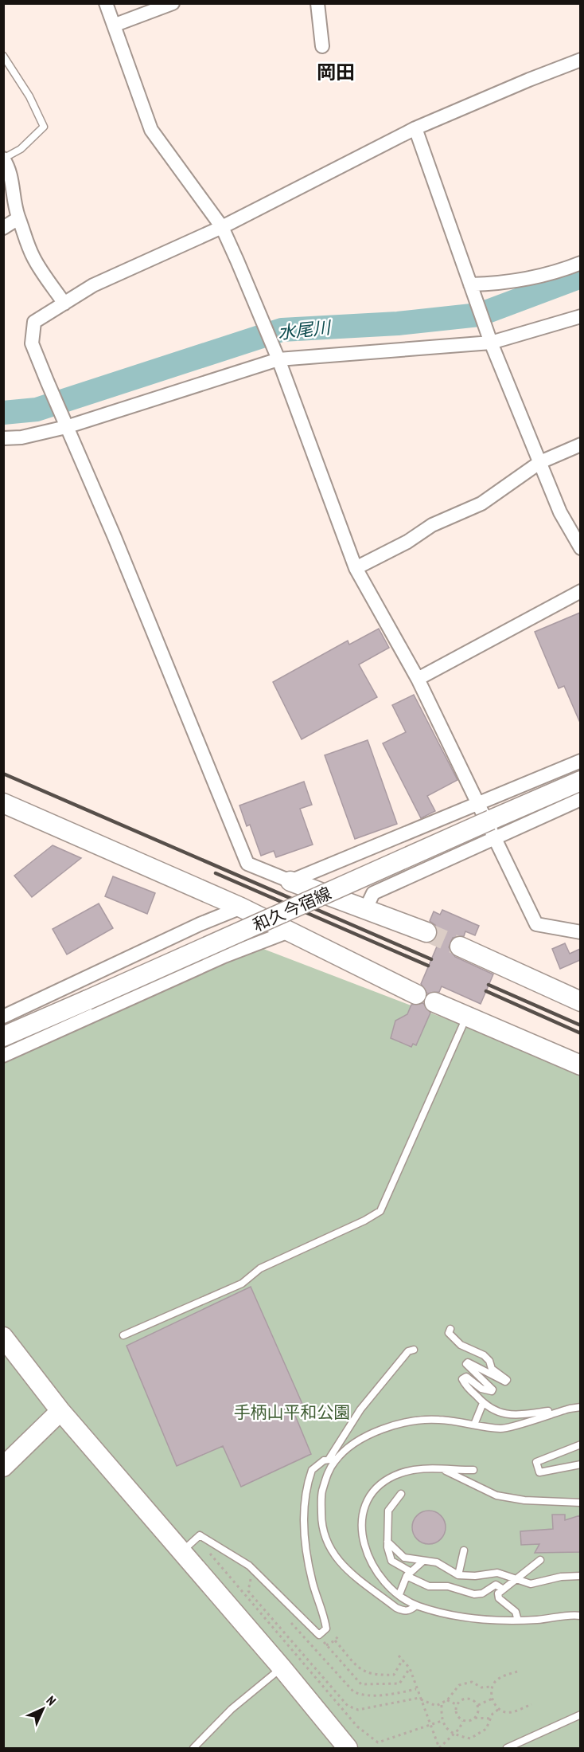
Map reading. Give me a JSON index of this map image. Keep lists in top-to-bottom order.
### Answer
{
  "streets": {
    "street": ["和久今宿線"]
  },
  "districts": ["岡田"],
  "water": ["水尾川"],
  "parks": ["手柄山平和公園"],
  "north": "top right"
}
